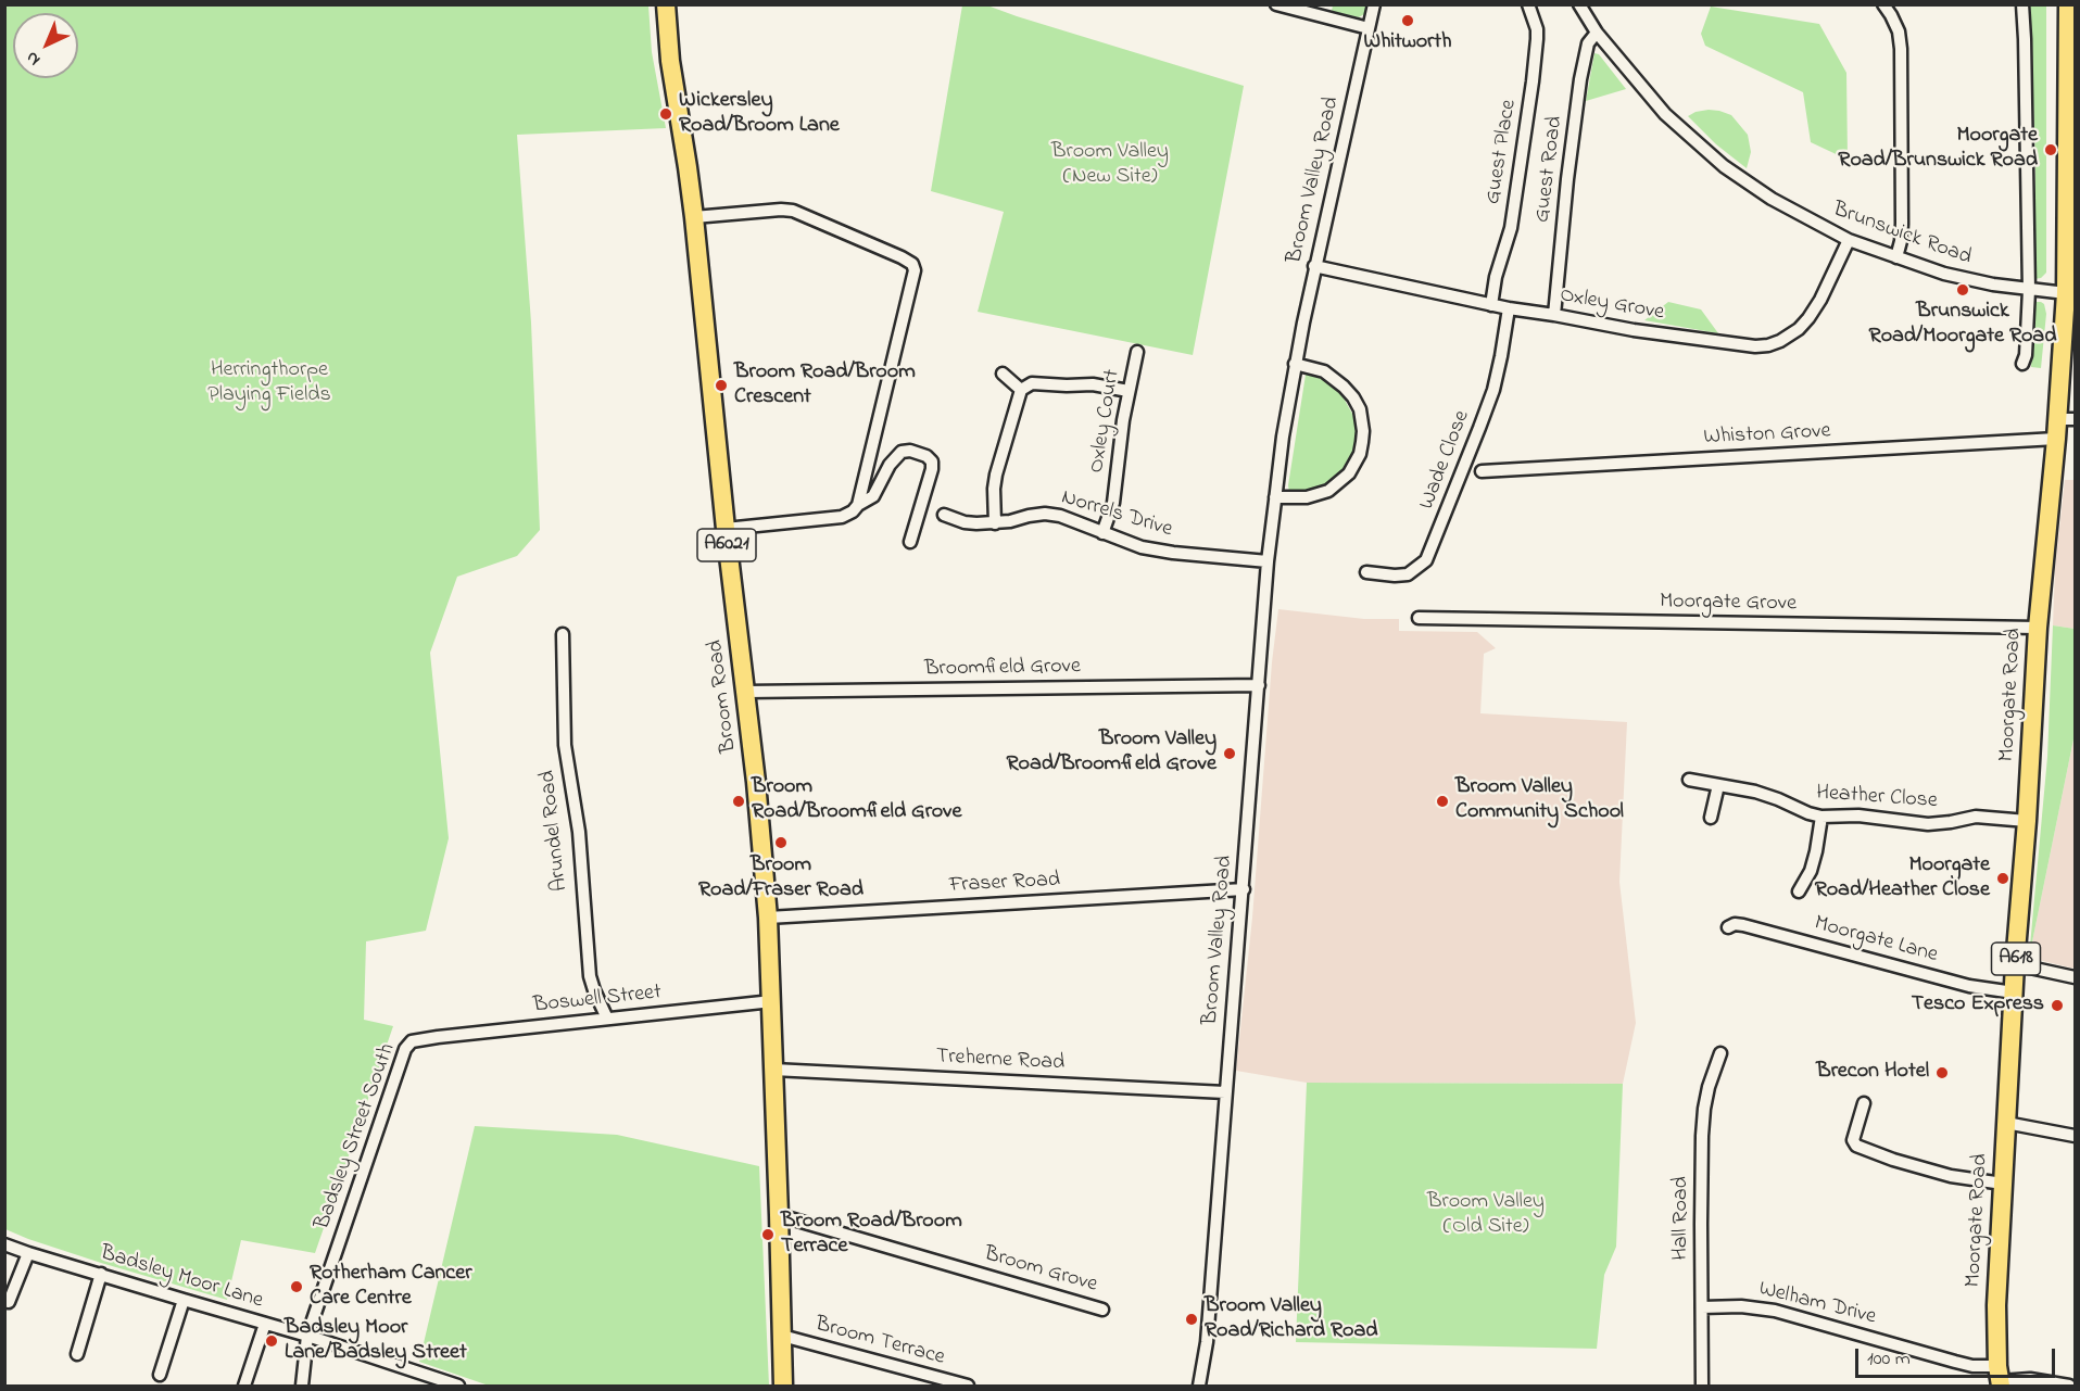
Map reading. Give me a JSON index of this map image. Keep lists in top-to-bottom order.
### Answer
{
  "streets": {
    "main road": [
      "A6021",
      "Moorgate Road",
      "Broom Road",
      "A618"
    ],
    "street": [
      "Guest Place",
      "Guest Road",
      "Broom Valley Road",
      "Brunswick Road",
      "Oxley Grove",
      "Oxley Court",
      "Whiston Grove",
      "Wade Close",
      "Norrels Drive",
      "Moorgate Grove",
      "Broomfield Grove",
      "Heather Close",
      "Arundel Road",
      "Fraser Road",
      "Moorgate Lane",
      "Boswell Street",
      "Treherne Road",
      "Badsley Street South",
      "Hall Road",
      "Broom Grove",
      "Badsley Moor Lane",
      "Welham Drive",
      "Broom Terrace"
    ]
  },
  "crossings": [
    ["Guest Place", "Oxley Grove"],
    ["Guest Road", "Brunswick Road"],
    ["Guest Road", "Oxley Grove"],
    ["Broom Valley Road", "Oxley Grove"],
    ["Broom Valley Road", "Norrels Drive"],
    ["Broom Valley Road", "Broomfield Grove"],
    ["Broom Valley Road", "Fraser Road"],
    ["Broom Valley Road", "Treherne Road"],
    ["Brunswick Road", "Oxley Grove"],
    ["Brunswick Road", "Moorgate Road"],
    ["Oxley Grove", "Wade Close"],
    ["Oxley Court", "Norrels Drive"],
    ["Whiston Grove", "Moorgate Road"],
    ["Moorgate Grove", "Moorgate Road"],
    ["Broomfield Grove", "Broom Road"],
    ["Moorgate Road", "Heather Close"],
    ["Moorgate Road", "Moorgate Lane"],
    ["Moorgate Road", "Welham Drive"],
    ["Broom Road", "Fraser Road"],
    ["Broom Road", "Boswell Street"],
    ["Broom Road", "Treherne Road"],
    ["Broom Road", "Broom Grove"],
    ["Broom Road", "Broom Terrace"],
    ["Arundel Road", "Boswell Street"],
    ["Boswell Street", "Badsley Street South"],
    ["Badsley Street South", "Badsley Moor Lane"],
    ["Hall Road", "Welham Drive"]
  ],
  "parks": ["Broom Valley (New Site)", "Herringthorpe Playing Fields", "Broom Valley (Old Site)"],
  "places": [
    "Whitworth",
    "Wickersley Road/Broom Lane",
    "Moorgate Road/Brunswick Road",
    "Brunswick Road/Moorgate Road",
    "Broom Road/Broom Crescent",
    "Broom Valley Road/Broomfield Grove",
    "Broom Road/Broomfield Grove",
    "Broom Valley Community School",
    "Broom Road/Fraser Road",
    "Moorgate Road/Heather Close",
    "Tesco Express",
    "Brecon Hotel",
    "Broom Road/Broom Terrace",
    "Rotherham Cancer Care Centre",
    "Broom Valley Road/Richard Road",
    "Badsley Moor Lane/Badsley Street"
  ],
  "scale_bar": "100 m",
  "north": "bottom left"
}
